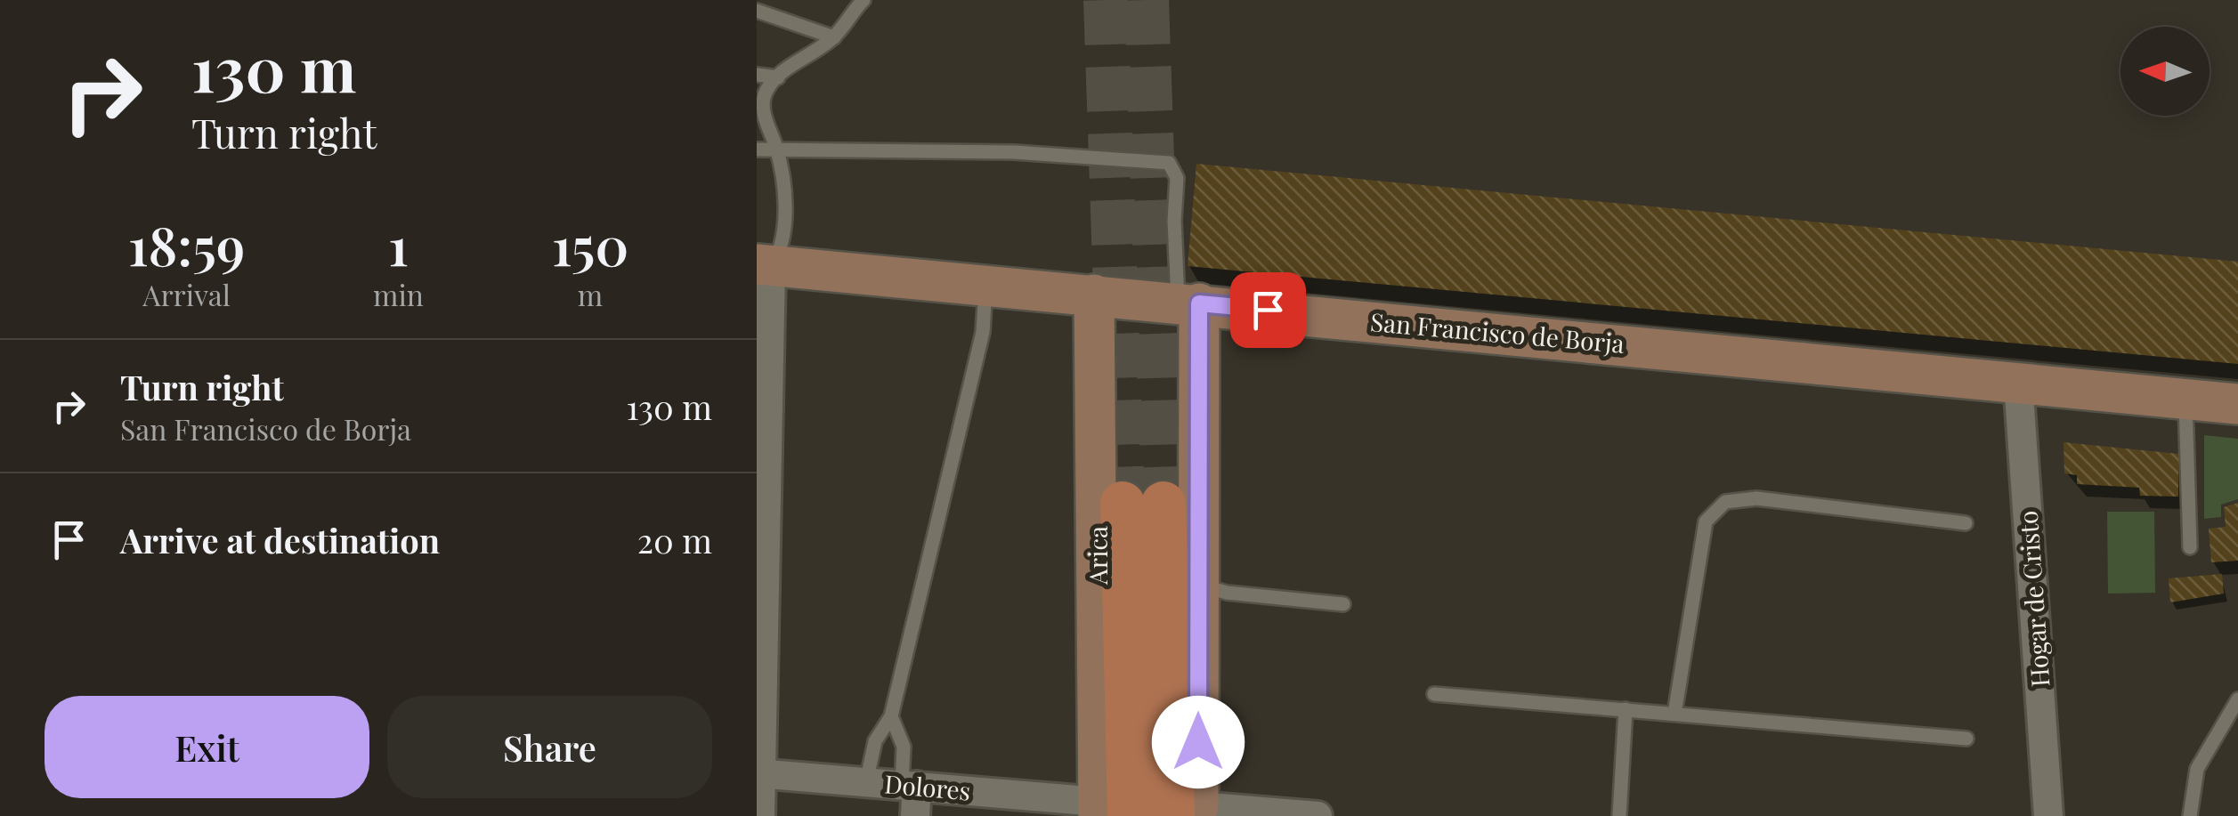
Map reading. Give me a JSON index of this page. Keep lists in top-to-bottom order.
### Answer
{
  "streets": {
    "main road": ["Arica"],
    "street": ["San Francisco de Borja", "Hogar de Cristo", "Dolores"]
  },
  "crossings": [
    ["San Francisco de Borja", "Arica"],
    ["San Francisco de Borja", "Hogar de Cristo"],
    ["Arica", "Dolores"]
  ],
  "north": "left",
  "page": {
    "turn": ["130 m", "Turn right"],
    "eta": [
      "18:59",
      "Arrival",
      "1",
      "min",
      "150",
      "m"
    ],
    "list": [
      {
        "name": "Turn right",
        "note": "San Francisco de Borja",
        "value": "130 m"
      },
      {
        "name": "Arrive at destination",
        "value": "20 m"
      }
    ],
    "buttons": ["Exit", "Share"]
  }
}
